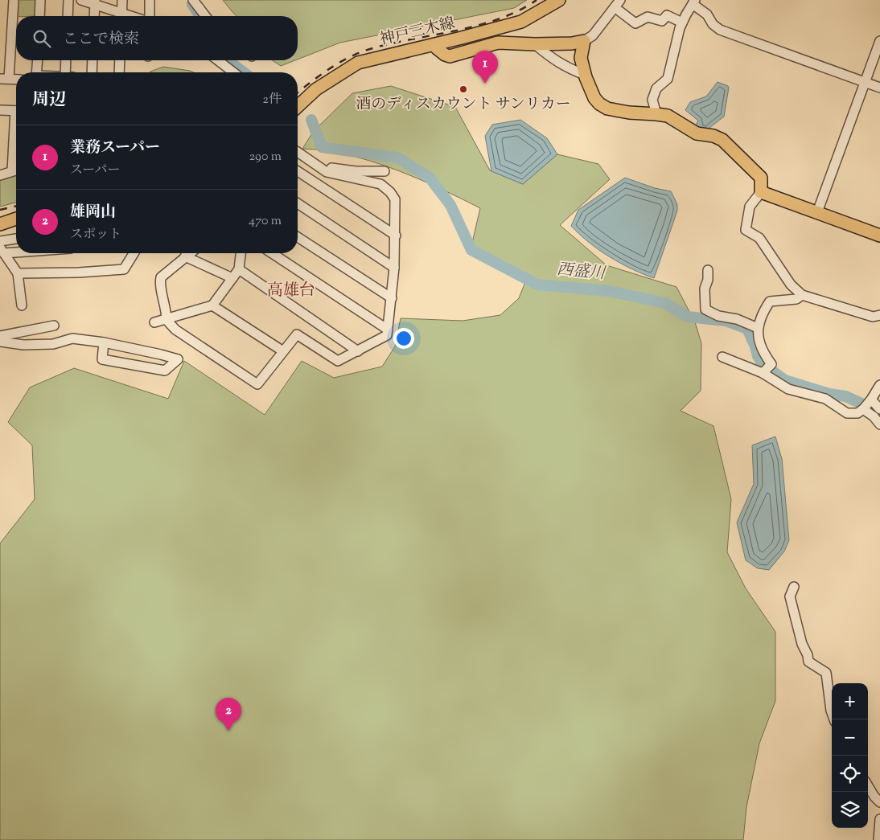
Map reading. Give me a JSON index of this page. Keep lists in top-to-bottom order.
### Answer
{
  "streets": {
    "main road": ["神戸三木線"]
  },
  "districts": ["高雄台"],
  "water": ["西盛川"],
  "places": ["酒のディスカウント サンリカー"],
  "page": {
    "search": "ここで検索",
    "pins": ["1", "2"],
    "heading": ["周辺", "2件"],
    "list": [
      {
        "mark": "1",
        "name": "業務スーパー",
        "note": "スーパー",
        "value": "290 m"
      },
      {
        "mark": "2",
        "name": "雄岡山",
        "note": "スポット",
        "value": "470 m"
      }
    ],
    "map_buttons": ["+", "−"]
  }
}
